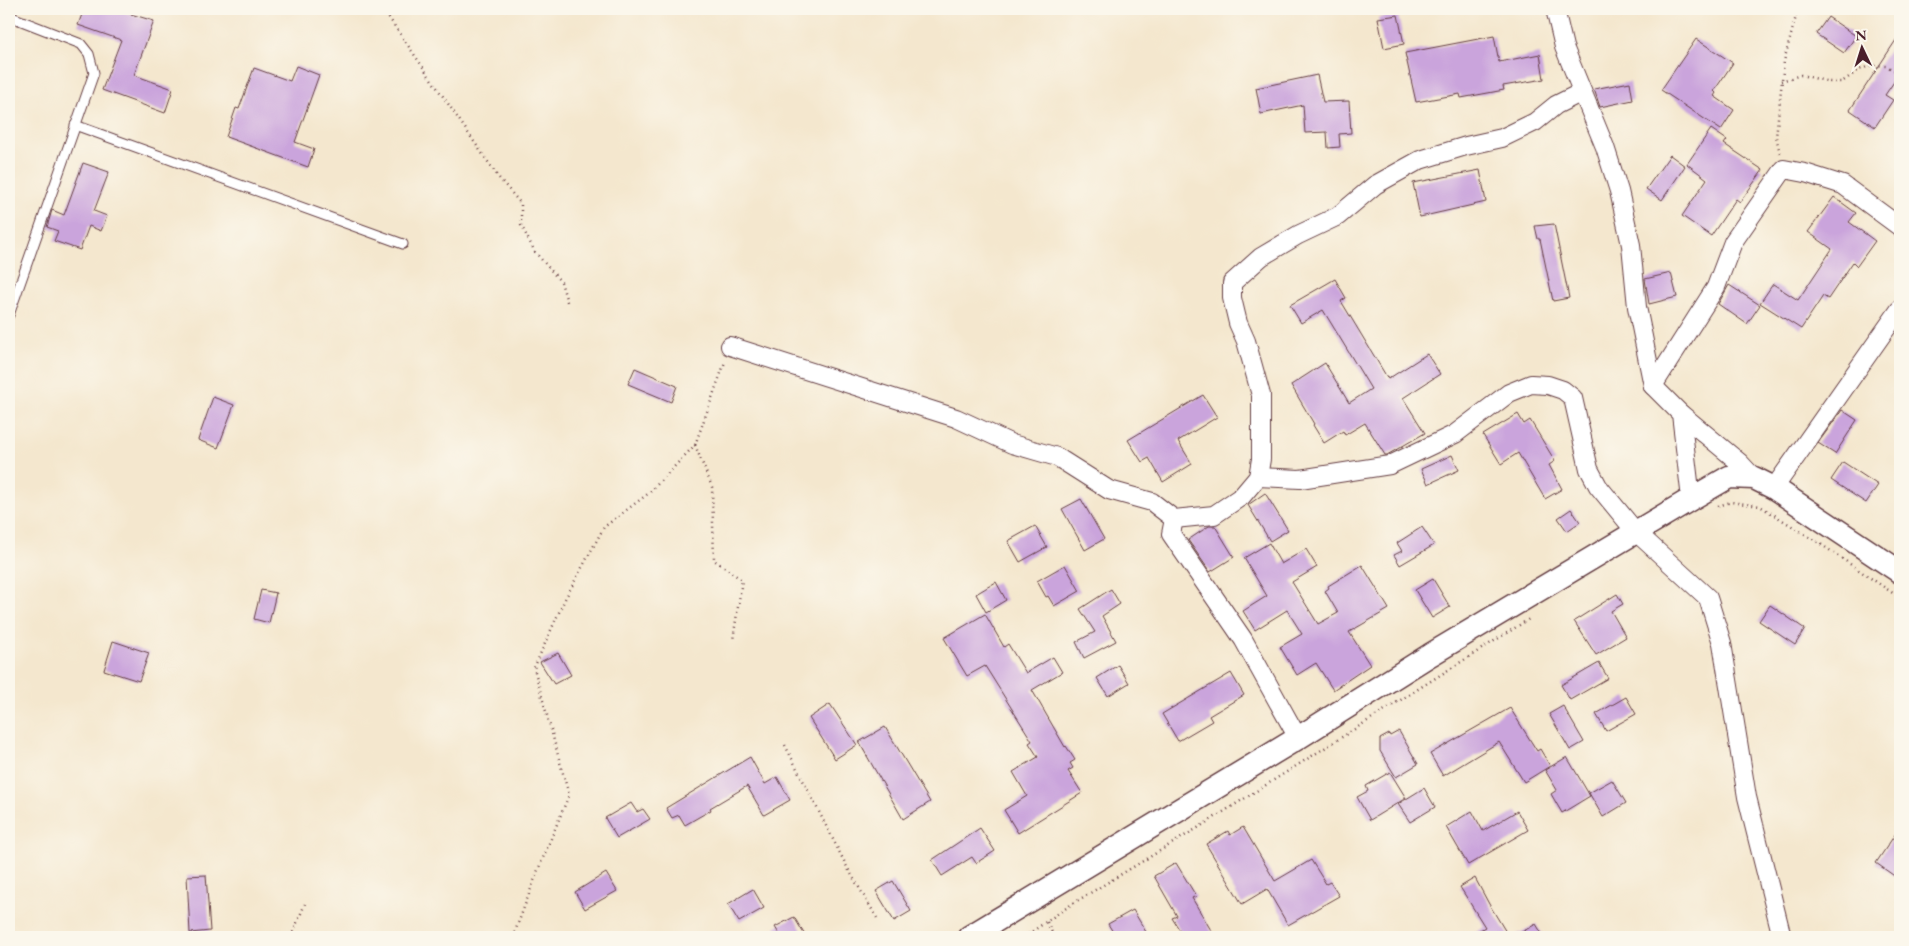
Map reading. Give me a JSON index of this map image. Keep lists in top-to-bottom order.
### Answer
{
  "north": "top"
}
